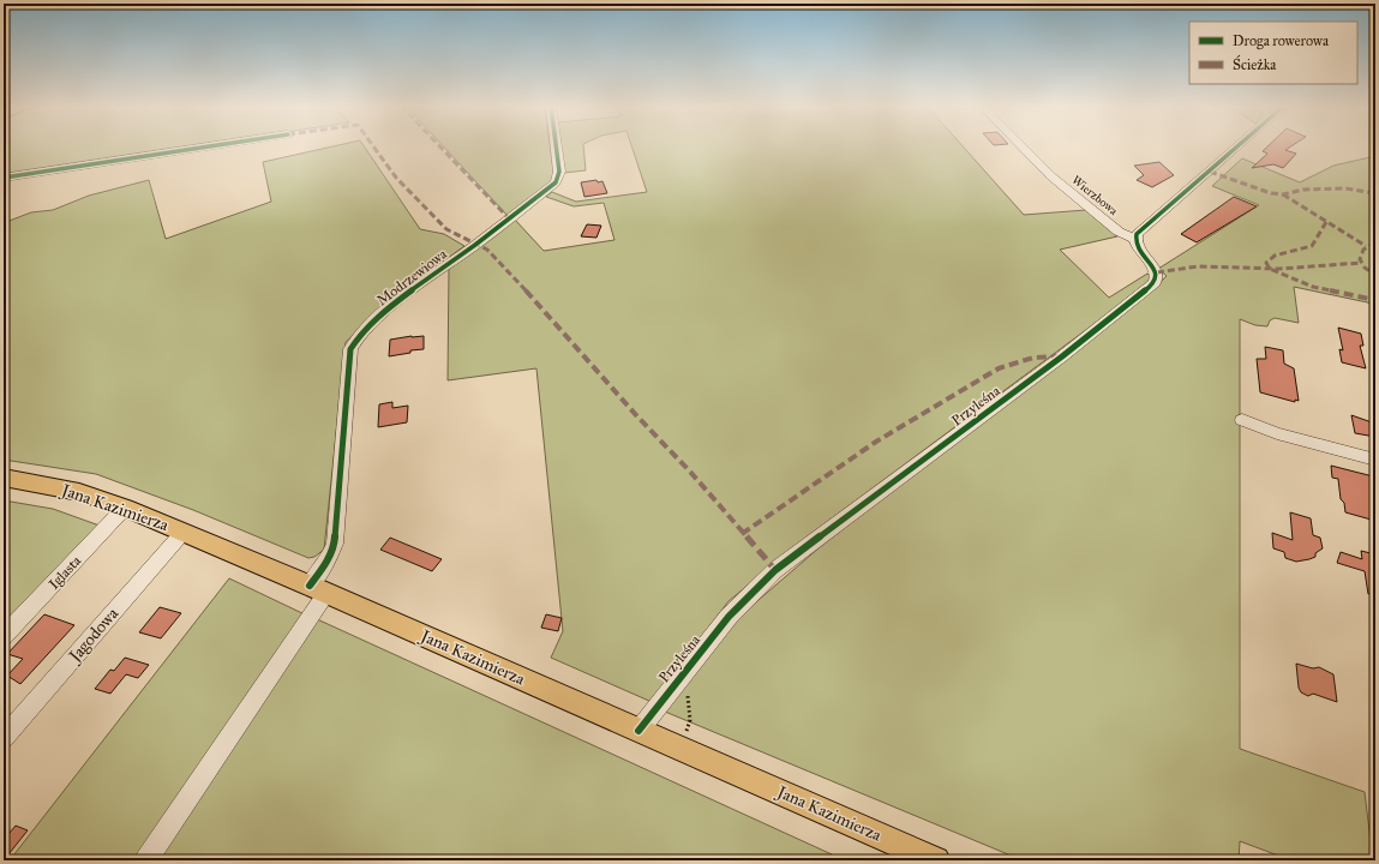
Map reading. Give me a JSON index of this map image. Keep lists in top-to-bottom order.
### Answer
{
  "streets": {
    "main road": ["Jana Kazimierza"],
    "street": [
      "Wierzbowa",
      "Modrzewiowa",
      "Przyleśna",
      "Iglasta",
      "Jagodowa"
    ]
  },
  "crossings": [
    ["Wierzbowa", "Przyleśna"],
    ["Modrzewiowa", "Jana Kazimierza"],
    ["Przyleśna", "Jana Kazimierza"],
    ["Jana Kazimierza", "Iglasta"],
    ["Jana Kazimierza", "Jagodowa"]
  ],
  "legend": ["Droga rowerowa", "Ścieżka"]
}
